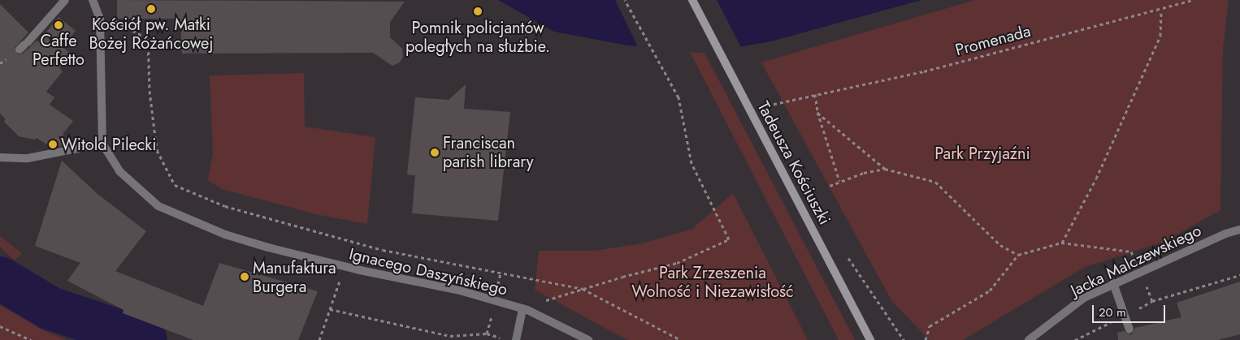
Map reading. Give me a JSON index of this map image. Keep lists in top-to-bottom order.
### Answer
{
  "streets": {
    "street": ["Tadeusza Kościuszki", "Jacka Malczewskiego", "Ignacego Daszyńskiego"],
    "path": ["Promenada"]
  },
  "parks": ["Park Przyjaźni", "Park Zrzeszenia Wolność i Niezawisłość"],
  "places": [
    "Kościół pw. Matki Bożej Różańcowej",
    "Pomnik policjantów poległych na służbie.",
    "Caffe Perfetto",
    "Witold Pilecki",
    "Franciscan parish library",
    "Manufaktura Burgera"
  ],
  "scale_bar": "20 m"
}
